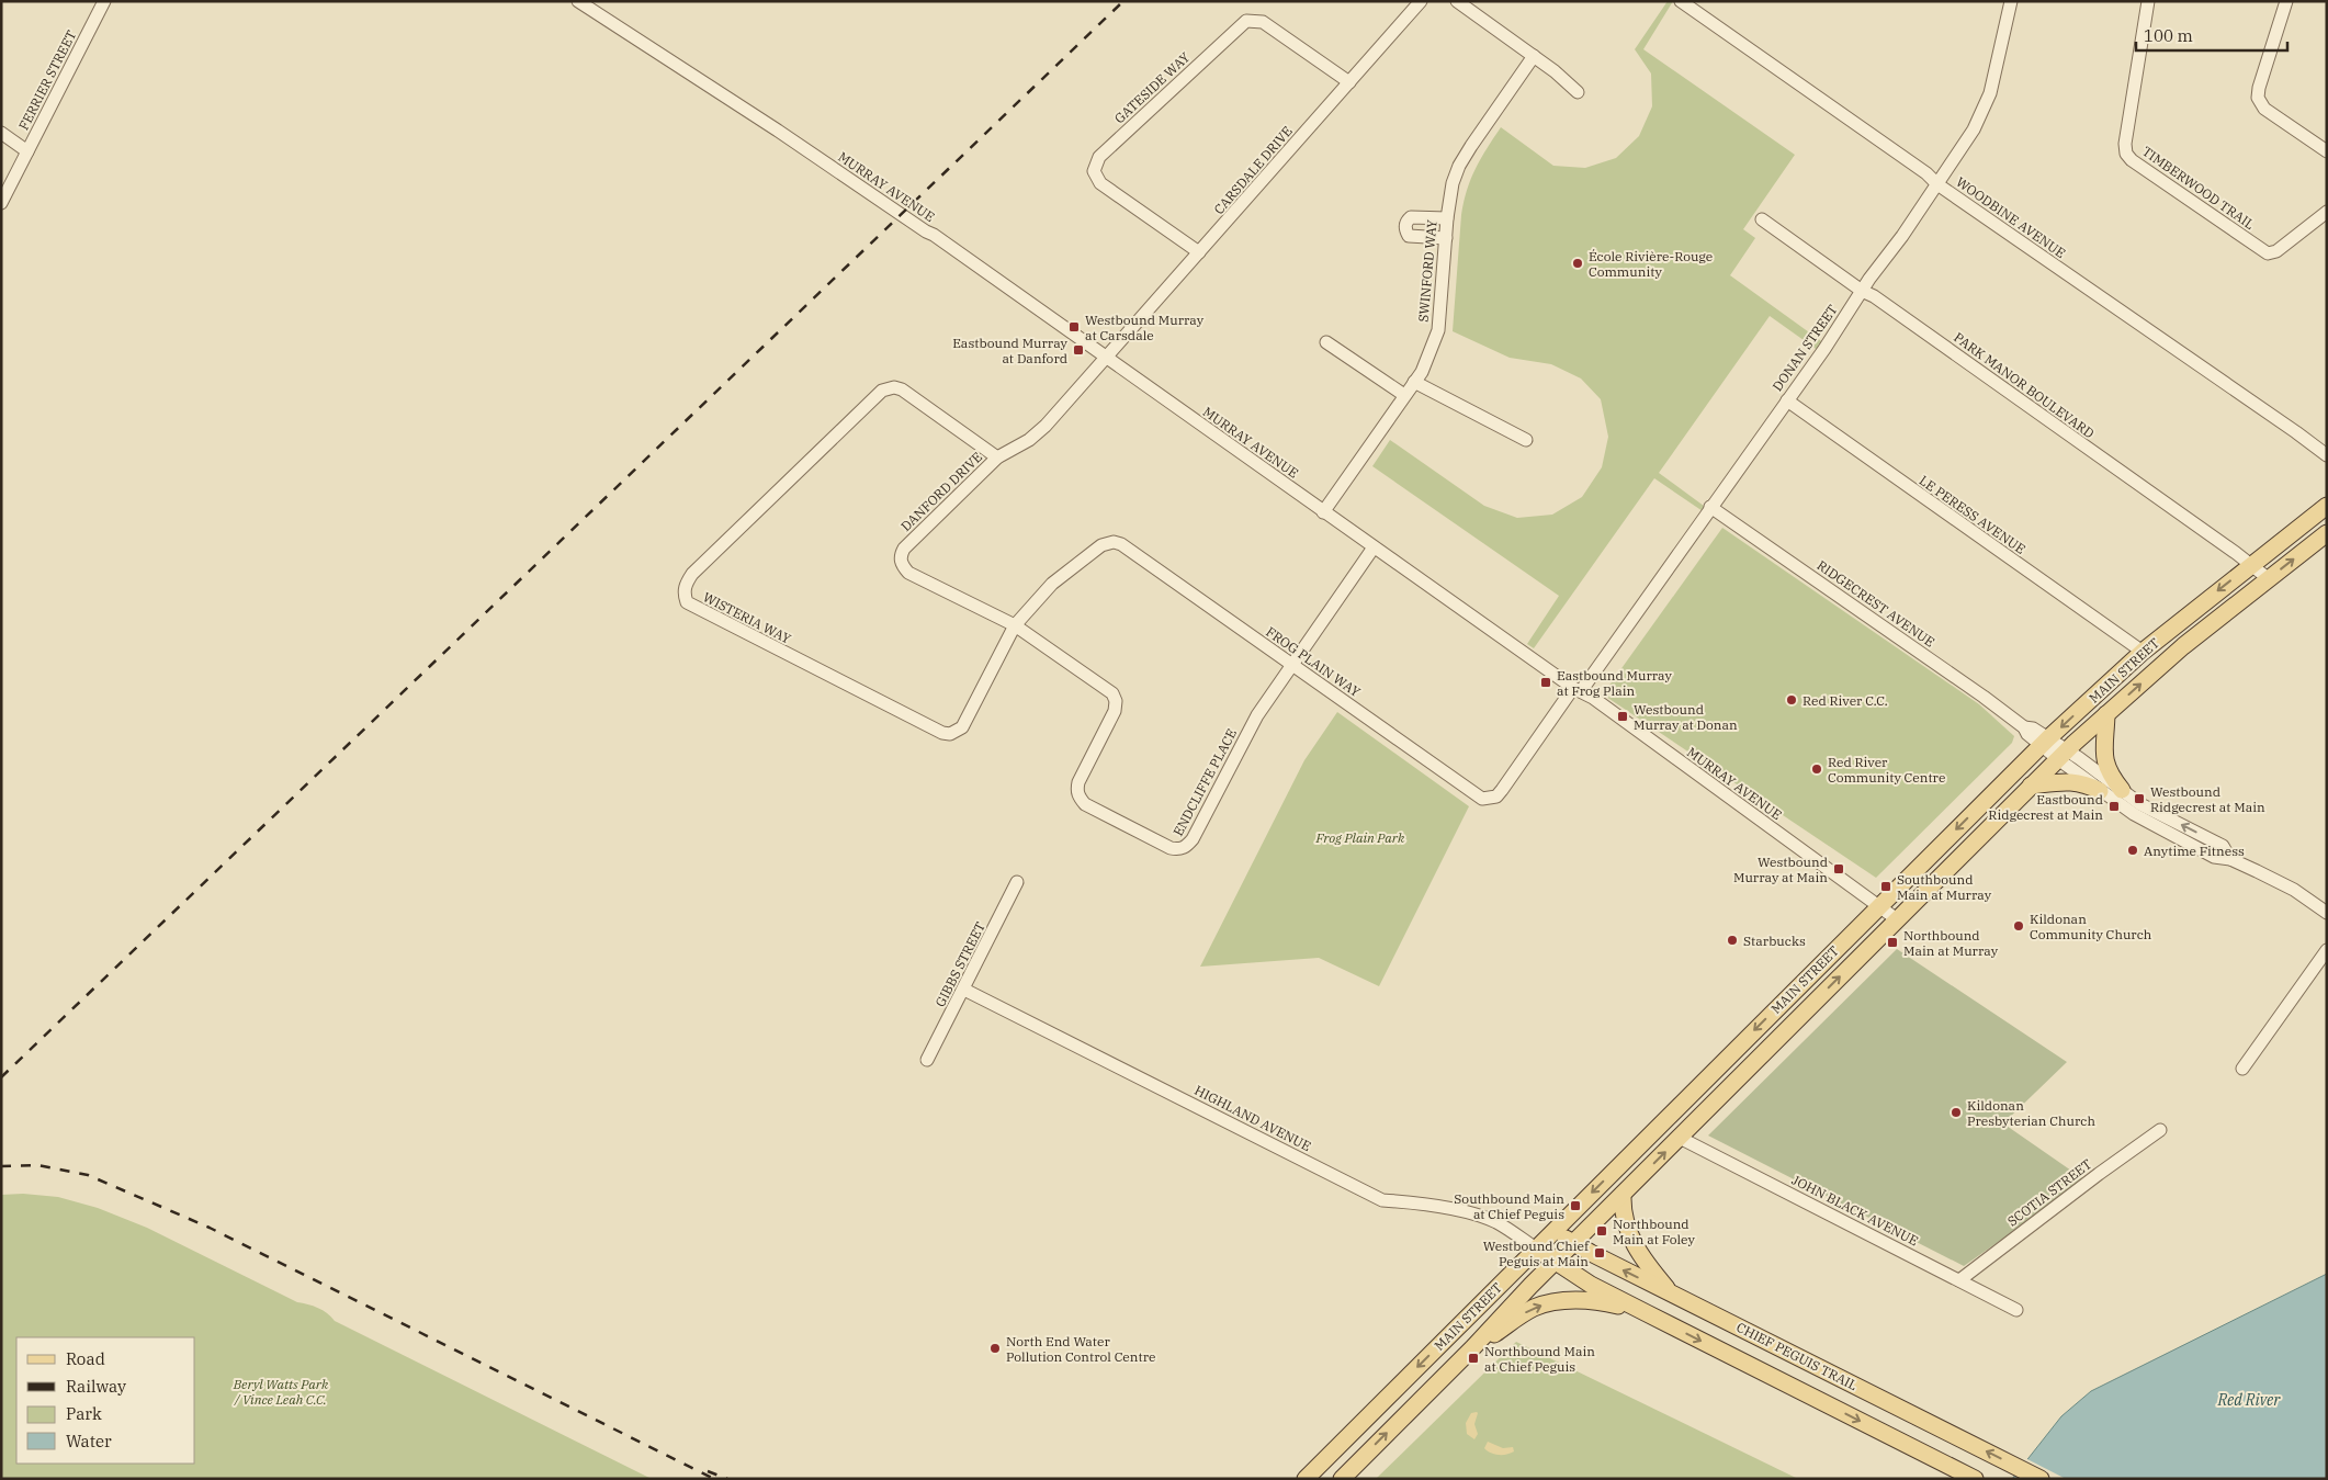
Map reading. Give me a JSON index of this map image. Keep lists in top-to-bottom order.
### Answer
{
  "streets": {
    "main road": ["MAIN STREET", "CHIEF PEGUIS TRAIL"],
    "street": [
      "FERRIER STREET",
      "GATESIDE WAY",
      "CARSDALE DRIVE",
      "MURRAY AVENUE",
      "TIMBERWOOD TRAIL",
      "WOODBINE AVENUE",
      "SWINFORD WAY",
      "DONAN STREET",
      "PARK MANOR BOULEVARD",
      "DANFORD DRIVE",
      "LE PERESS AVENUE",
      "RIDGECREST AVENUE",
      "WISTERIA WAY",
      "FROG PLAIN WAY",
      "ENDCLIFFE PLACE",
      "GIBBS STREET",
      "HIGHLAND AVENUE",
      "SCOTIA STREET",
      "JOHN BLACK AVENUE"
    ]
  },
  "crossings": [
    ["GATESIDE WAY", "CARSDALE DRIVE"],
    ["CARSDALE DRIVE", "MURRAY AVENUE"],
    ["CARSDALE DRIVE", "DANFORD DRIVE"],
    ["MURRAY AVENUE", "SWINFORD WAY"],
    ["MURRAY AVENUE", "DONAN STREET"],
    ["MURRAY AVENUE", "DANFORD DRIVE"],
    ["MURRAY AVENUE", "FROG PLAIN WAY"],
    ["MURRAY AVENUE", "MAIN STREET"],
    ["MURRAY AVENUE", "ENDCLIFFE PLACE"],
    ["WOODBINE AVENUE", "DONAN STREET"],
    ["DONAN STREET", "PARK MANOR BOULEVARD"],
    ["DONAN STREET", "LE PERESS AVENUE"],
    ["DONAN STREET", "RIDGECREST AVENUE"],
    ["DONAN STREET", "FROG PLAIN WAY"],
    ["PARK MANOR BOULEVARD", "MAIN STREET"],
    ["DANFORD DRIVE", "WISTERIA WAY"],
    ["DANFORD DRIVE", "FROG PLAIN WAY"],
    ["DANFORD DRIVE", "ENDCLIFFE PLACE"],
    ["LE PERESS AVENUE", "MAIN STREET"],
    ["RIDGECREST AVENUE", "MAIN STREET"],
    ["WISTERIA WAY", "FROG PLAIN WAY"],
    ["WISTERIA WAY", "ENDCLIFFE PLACE"],
    ["FROG PLAIN WAY", "ENDCLIFFE PLACE"],
    ["MAIN STREET", "HIGHLAND AVENUE"],
    ["MAIN STREET", "JOHN BLACK AVENUE"],
    ["MAIN STREET", "CHIEF PEGUIS TRAIL"],
    ["GIBBS STREET", "HIGHLAND AVENUE"],
    ["SCOTIA STREET", "JOHN BLACK AVENUE"]
  ],
  "water": ["Red River"],
  "parks": ["Frog Plain Park", "Beryl Watts Park / Vince Leah C.C."],
  "places": {
    "other": [
      "École Rivière-Rouge Community",
      "Red River C.C.",
      "Red River Community Centre",
      "Anytime Fitness",
      "Kildonan Community Church",
      "Starbucks",
      "Kildonan Presbyterian Church",
      "North End Water Pollution Control Centre"
    ],
    "transit": [
      "Westbound Murray at Carsdale",
      "Eastbound Murray at Danford",
      "Eastbound Murray at Frog Plain",
      "Westbound Murray at Donan",
      "Westbound Ridgecrest at Main",
      "Eastbound Ridgecrest at Main",
      "Westbound Murray at Main",
      "Southbound Main at Murray",
      "Northbound Main at Murray",
      "Southbound Main at Chief Peguis",
      "Northbound Main at Foley",
      "Westbound Chief Peguis at Main",
      "Northbound Main at Chief Peguis"
    ]
  },
  "legend": [
    "Road",
    "Railway",
    "Park",
    "Water"
  ],
  "scale_bar": "100 m"
}
